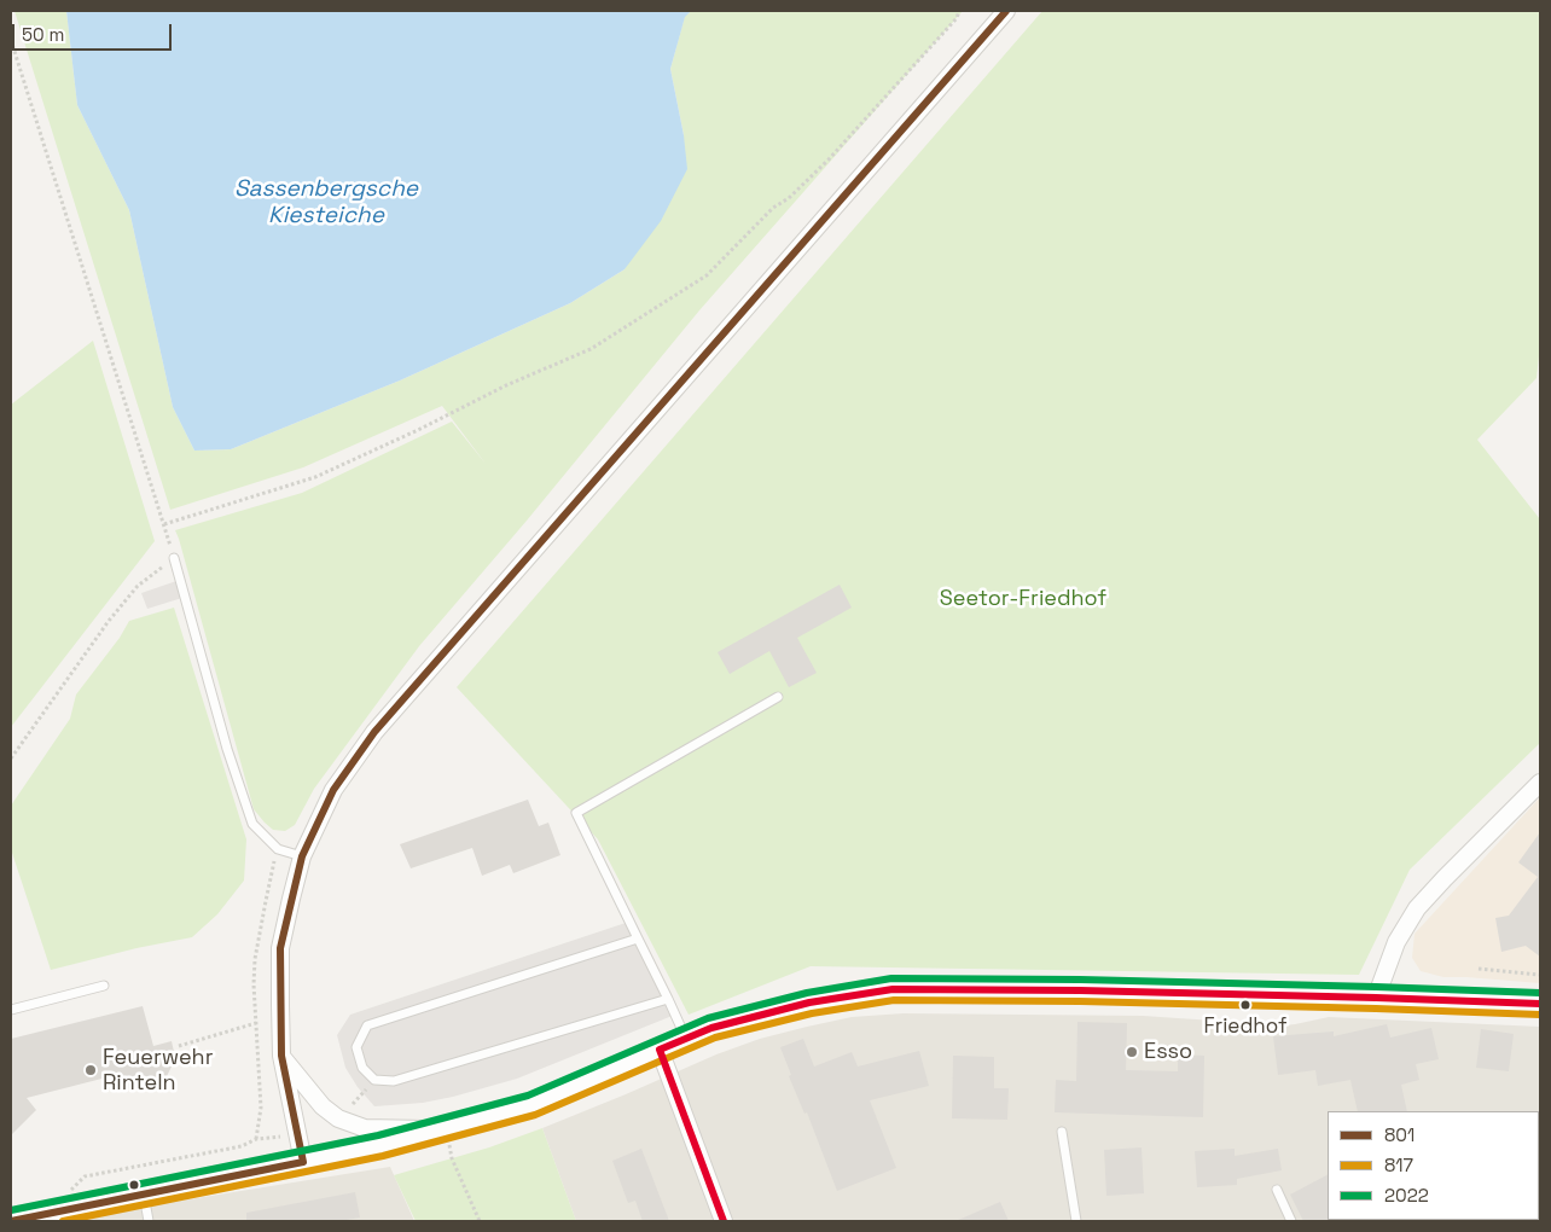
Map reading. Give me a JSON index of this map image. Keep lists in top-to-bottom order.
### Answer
{
  "water": ["Sassenbergsche Kiesteiche"],
  "parks": ["Seetor-Friedhof"],
  "places": ["Friedhof", "Esso", "Feuerwehr Rinteln"],
  "lines": ["transit line 801", "transit line 2022", "transit line 817"],
  "legend": ["801", "817", "2022"],
  "scale_bar": "50 m"
}
